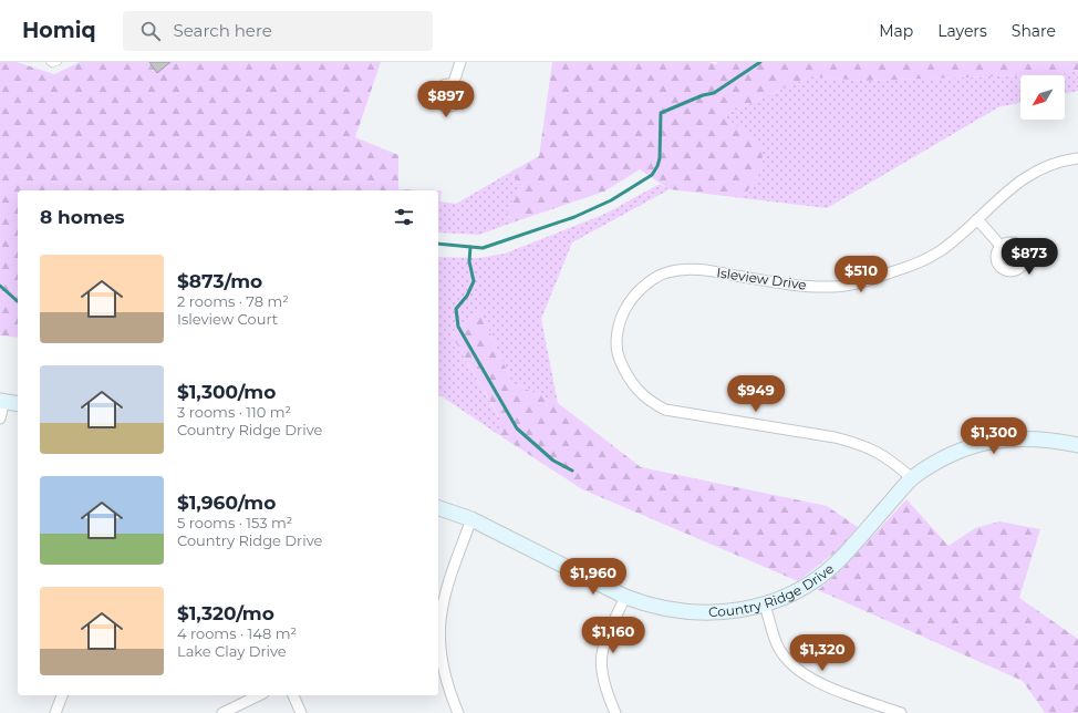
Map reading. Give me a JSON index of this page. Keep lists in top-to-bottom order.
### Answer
{
  "streets": {
    "street": ["Isleview Drive", "Country Ridge Drive"]
  },
  "crossings": [
    ["Isleview Drive", "Country Ridge Drive"]
  ],
  "north": "bottom left",
  "page": {
    "header": "Homiq",
    "search": "Search here",
    "nav": ["Map", "Layers", "Share"],
    "price": [
      "$897",
      "$873",
      "$510",
      "$949",
      "$1,300",
      "$1,960",
      "$1,160",
      "$1,320"
    ],
    "heading": "8 homes",
    "list": [
      {
        "name": "$873/mo",
        "note": "2 rooms · 78 m² · Isleview Court"
      },
      {
        "name": "$1,300/mo",
        "note": "3 rooms · 110 m² · Country Ridge Drive"
      },
      {
        "name": "$1,960/mo",
        "note": "5 rooms · 153 m² · Country Ridge Drive"
      },
      {
        "name": "$1,320/mo",
        "note": "4 rooms · 148 m² · Lake Clay Drive"
      }
    ]
  }
}
